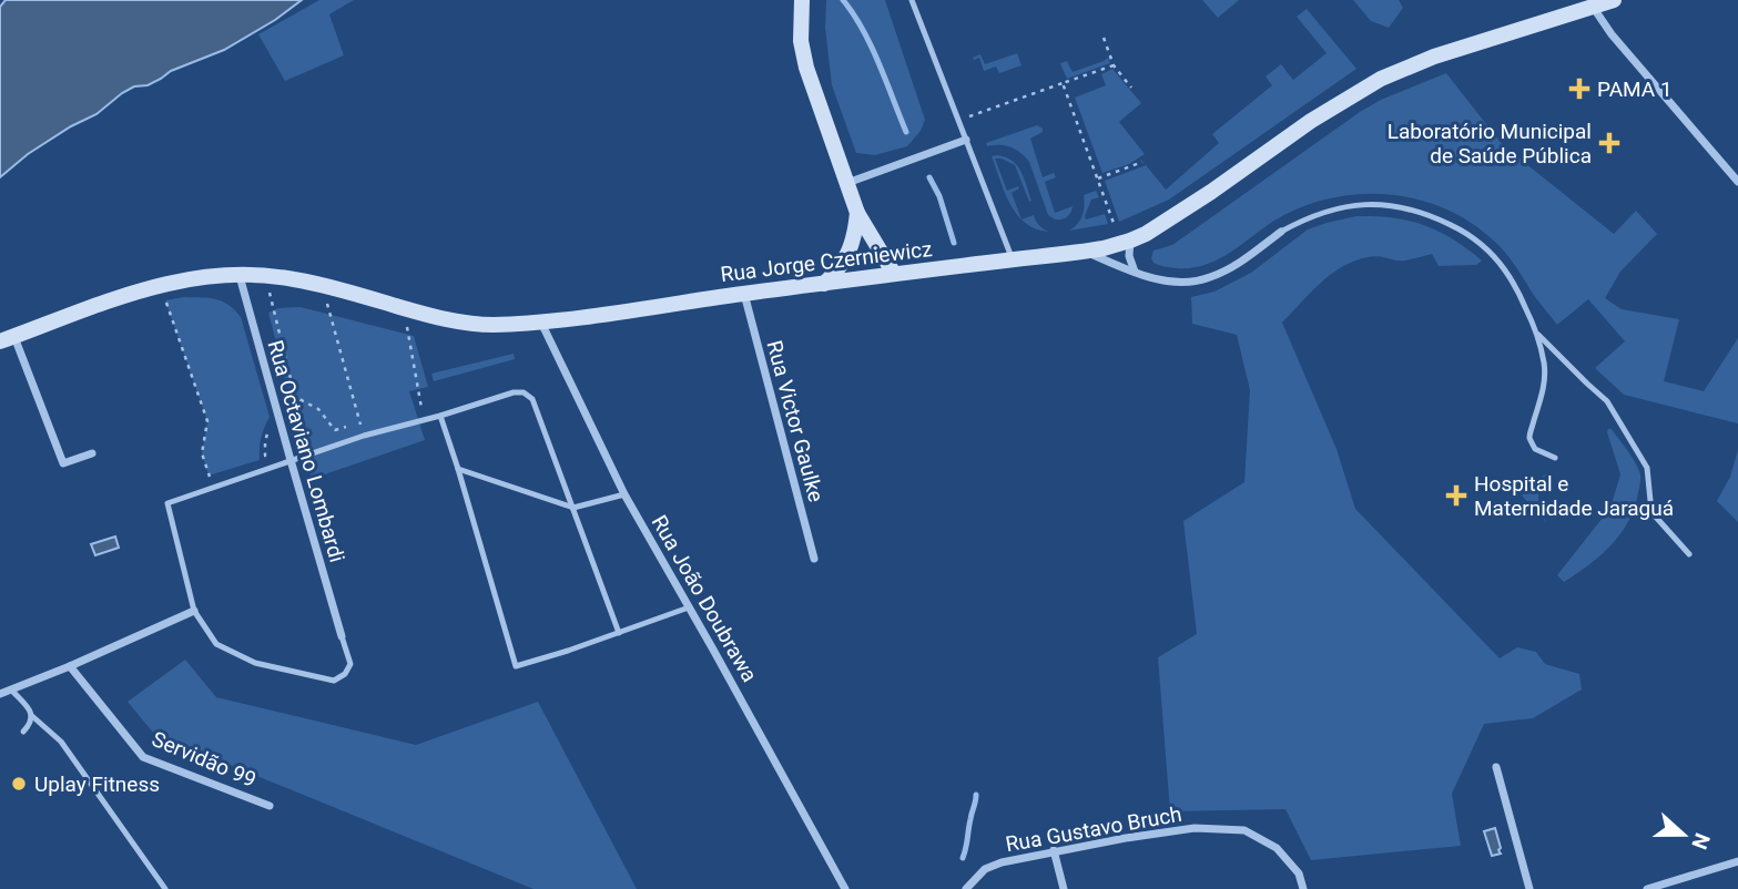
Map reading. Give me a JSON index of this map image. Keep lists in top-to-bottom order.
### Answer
{
  "streets": {
    "main road": ["Rua Jorge Czerniewicz"],
    "street": [
      "Rua Victor Gaulke",
      "Rua Octaviano Lombardi",
      "Rua João Doubrawa",
      "Servidão 99",
      "Rua Gustavo Bruch"
    ]
  },
  "crossings": [
    ["Rua Jorge Czerniewicz", "Rua Victor Gaulke"],
    ["Rua Jorge Czerniewicz", "Rua Octaviano Lombardi"],
    ["Rua Jorge Czerniewicz", "Rua João Doubrawa"]
  ],
  "places": {
    "health": ["PAMA 1", "Laboratório Municipal de Saúde Pública", "Hospital e Maternidade Jaraguá"],
    "other": ["Uplay Fitness"]
  },
  "north": "right"
}
